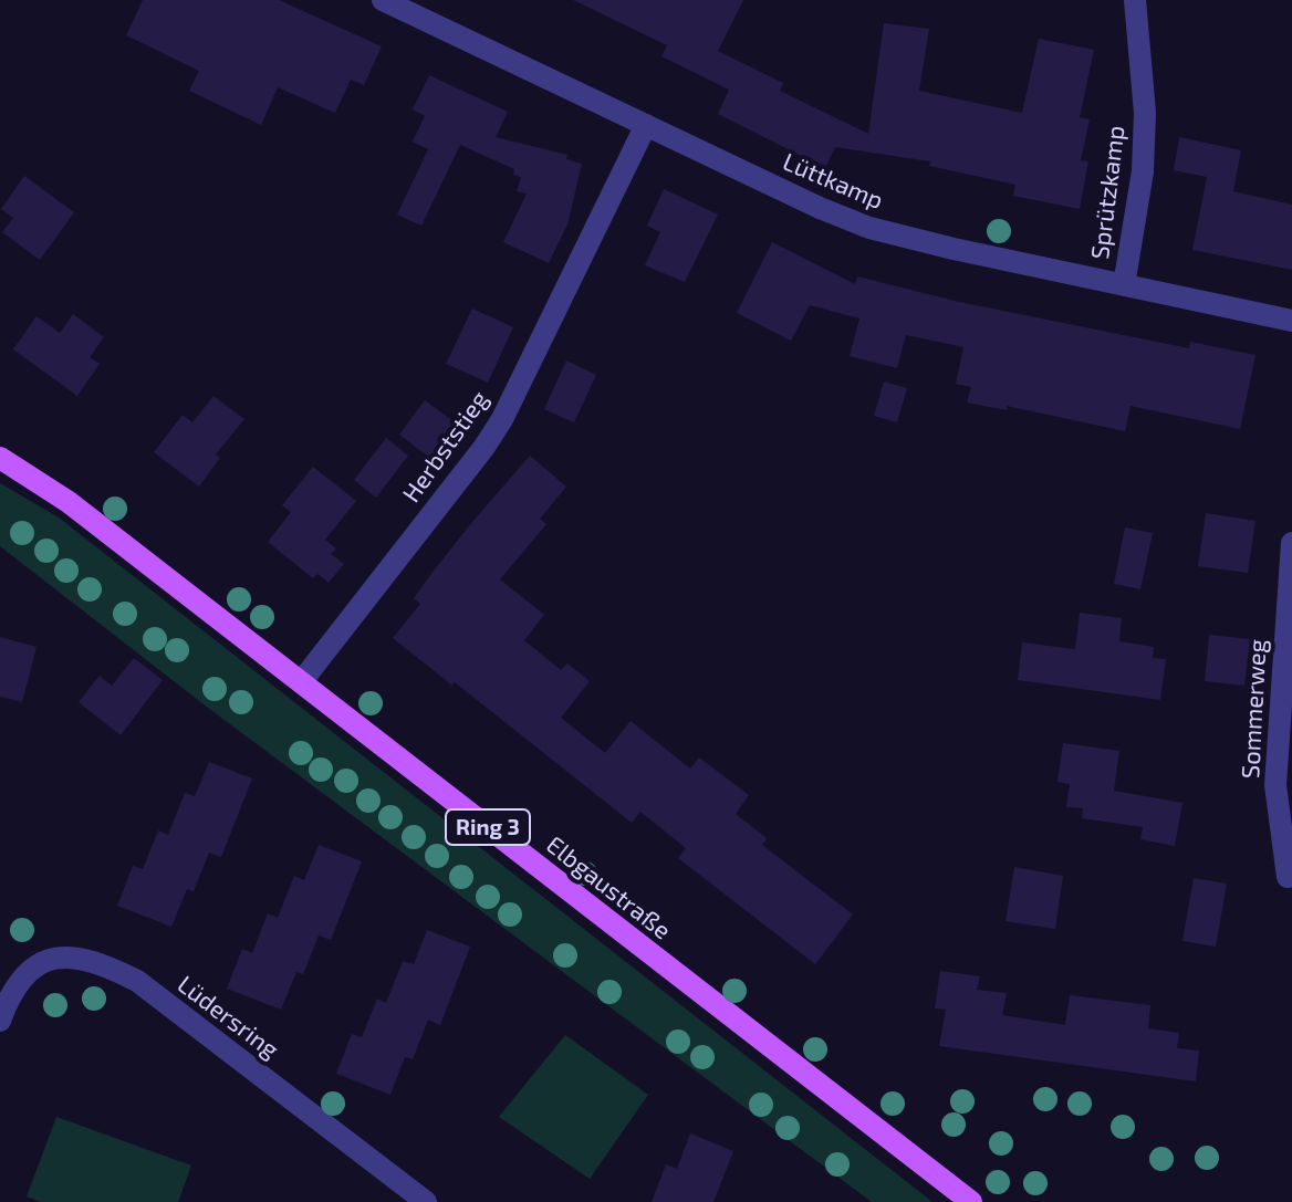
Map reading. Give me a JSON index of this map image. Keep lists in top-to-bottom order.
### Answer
{
  "streets": {
    "main road": ["Ring 3", "Elbgaustraße"],
    "street": [
      "Lüttkamp",
      "Sprützkamp",
      "Herbststieg",
      "Sommerweg",
      "Lüdersring"
    ]
  },
  "crossings": [
    ["Lüttkamp", "Sprützkamp"],
    ["Lüttkamp", "Herbststieg"],
    ["Herbststieg", "Elbgaustraße"]
  ]
}
